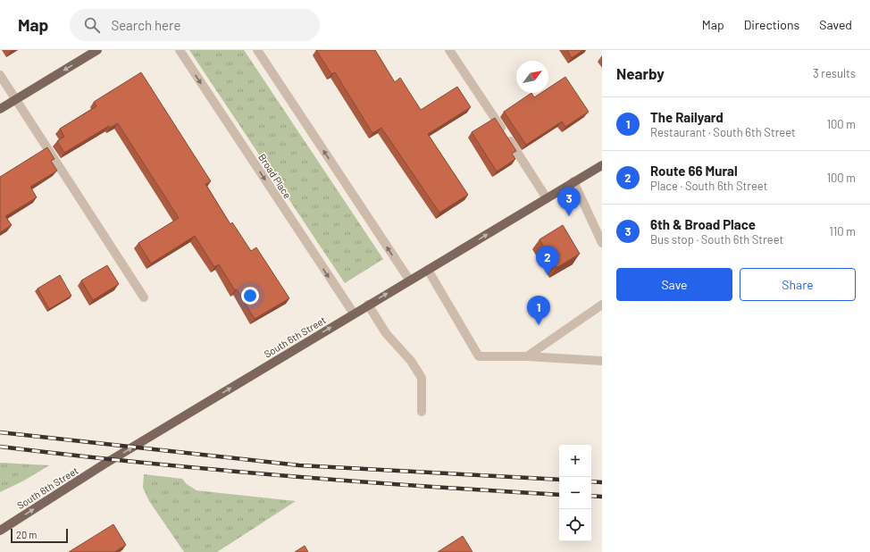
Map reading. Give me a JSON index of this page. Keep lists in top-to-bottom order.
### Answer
{
  "streets": {
    "main road": ["South 6th Street"],
    "street": ["Broad Place"]
  },
  "crossings": [
    ["Broad Place", "South 6th Street"]
  ],
  "one_way": ["South 6th Street"],
  "scale_bar": "20 m",
  "north": "top right",
  "page": {
    "header": "Map",
    "search": "Search here",
    "nav": ["Map", "Directions", "Saved"],
    "heading": ["Nearby", "3 results"],
    "list": [
      {
        "mark": "1",
        "name": "The Railyard",
        "note": "Restaurant · South 6th Street",
        "value": "100 m"
      },
      {
        "mark": "2",
        "name": "Route 66 Mural",
        "note": "Place · South 6th Street",
        "value": "100 m"
      },
      {
        "mark": "3",
        "name": "6th & Broad Place",
        "note": "Bus stop · South 6th Street",
        "value": "110 m"
      }
    ],
    "pins": ["3", "2", "1"],
    "buttons": ["Save", "Share"],
    "map_buttons": ["+", "−"],
    "scale": "20 m"
  }
}
